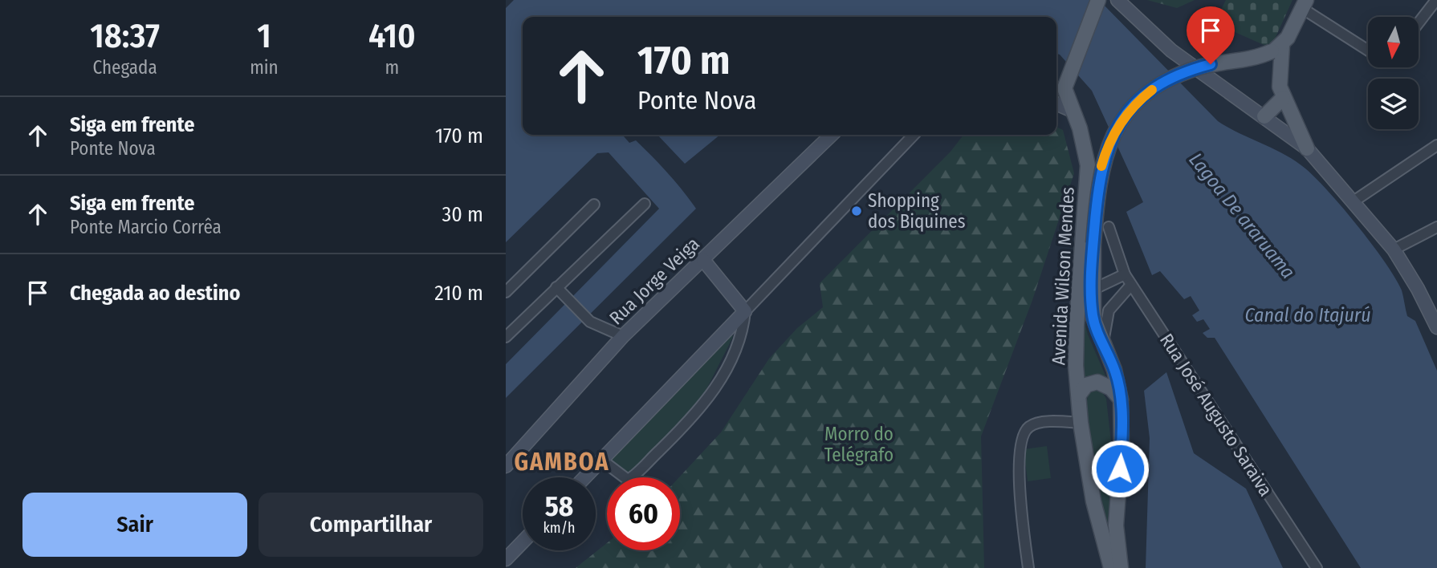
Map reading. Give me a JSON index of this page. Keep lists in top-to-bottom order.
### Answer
{
  "streets": {
    "main road": ["Avenida Wilson Mendes", "Rua Jorge Veiga"],
    "street": ["Rua José Augusto Saraiva"]
  },
  "districts": ["GAMBOA"],
  "water": ["Lagoa De araruama", "Canal do Itajurú"],
  "parks": ["Morro do Telégrafo"],
  "places": ["Shopping dos Biquines"],
  "north": "bottom",
  "page": {
    "eta": [
      "18:37",
      "Chegada",
      "1",
      "min",
      "410",
      "m"
    ],
    "turn": ["170 m", "Ponte Nova"],
    "list": [
      {
        "name": "Siga em frente",
        "note": "Ponte Nova",
        "value": "170 m"
      },
      {
        "name": "Siga em frente",
        "note": "Ponte Marcio Corrêa",
        "value": "30 m"
      },
      {
        "name": "Chegada ao destino",
        "value": "210 m"
      }
    ],
    "speed": "58 km/h",
    "limit": "60",
    "buttons": ["Sair", "Compartilhar"]
  }
}
